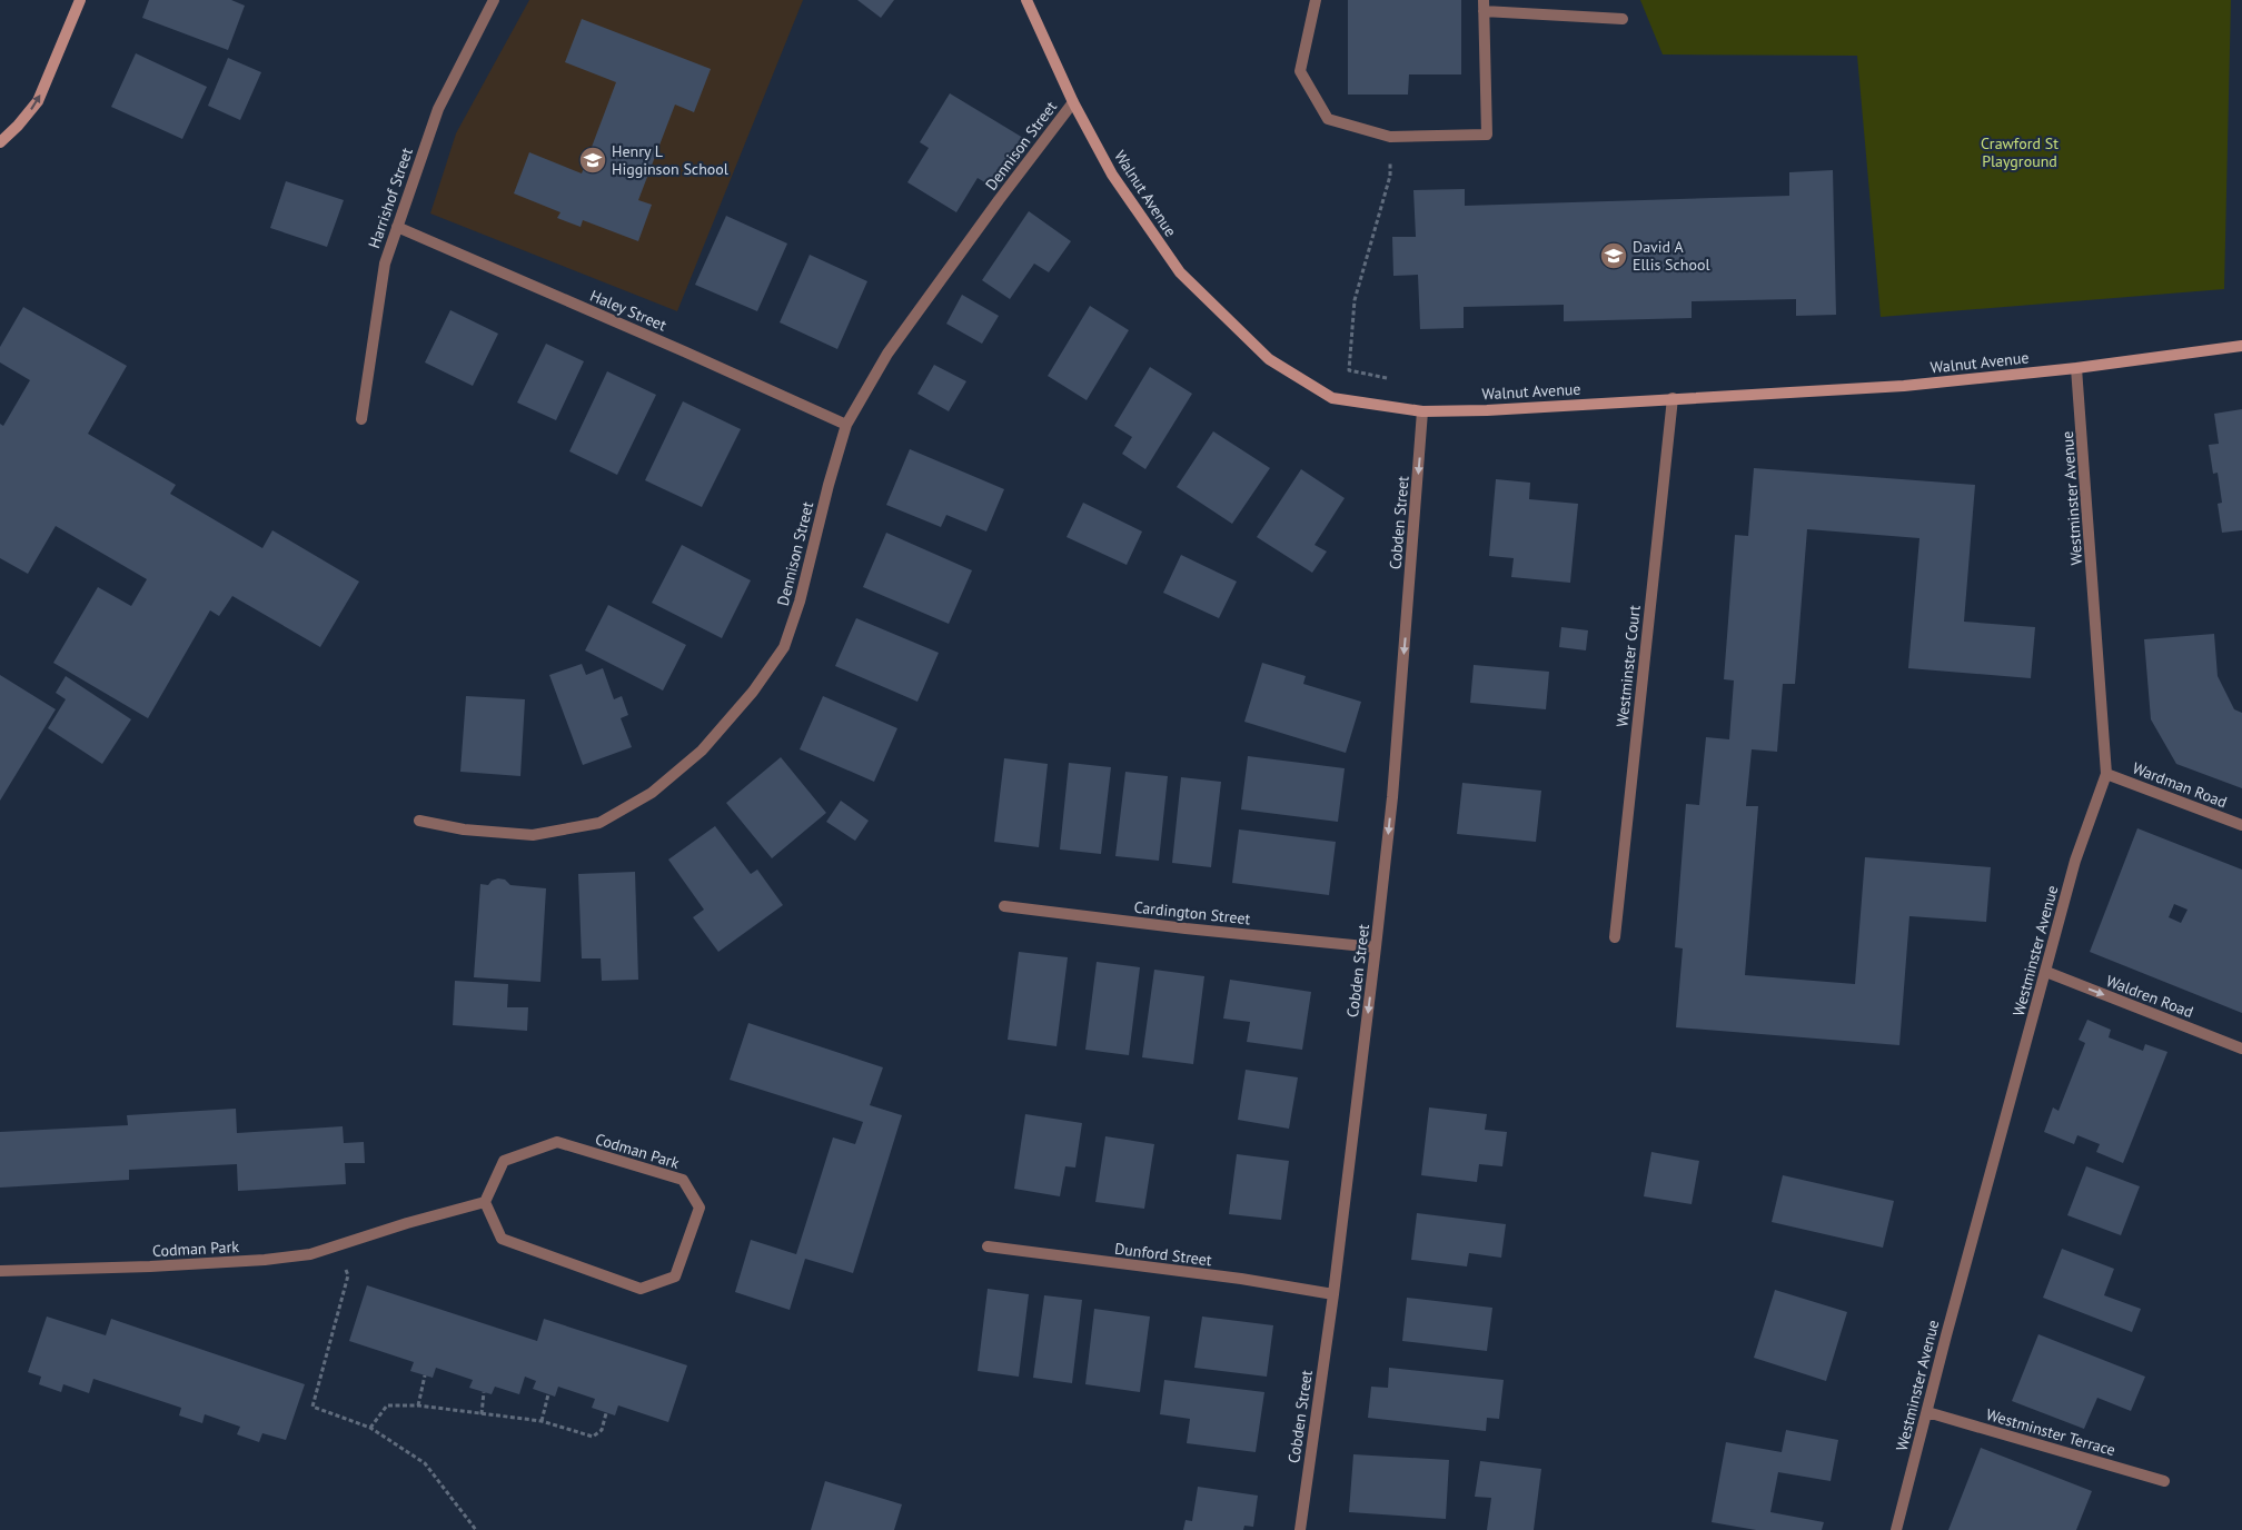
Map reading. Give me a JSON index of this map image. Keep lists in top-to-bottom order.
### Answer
{
  "streets": {
    "street": [
      "Dennison Street",
      "Walnut Avenue",
      "Harrishof Street",
      "Haley Street",
      "Westminster Avenue",
      "Cobden Street",
      "Westminster Court",
      "Wardman Road",
      "Cardington Street",
      "Waldren Road",
      "Codman Park",
      "Dunford Street",
      "Westminster Terrace"
    ]
  },
  "crossings": [
    ["Dennison Street", "Walnut Avenue"],
    ["Dennison Street", "Haley Street"],
    ["Walnut Avenue", "Westminster Avenue"],
    ["Walnut Avenue", "Cobden Street"],
    ["Walnut Avenue", "Westminster Court"],
    ["Harrishof Street", "Haley Street"],
    ["Westminster Avenue", "Wardman Road"],
    ["Westminster Avenue", "Waldren Road"],
    ["Westminster Avenue", "Westminster Terrace"],
    ["Cobden Street", "Cardington Street"],
    ["Cobden Street", "Dunford Street"]
  ],
  "one_way": ["Cobden Street", "Waldren Road"],
  "parks": ["Crawford St Playground"],
  "places": {
    "school or university": ["Henry L Higginson School", "David A Ellis School"]
  }
}
